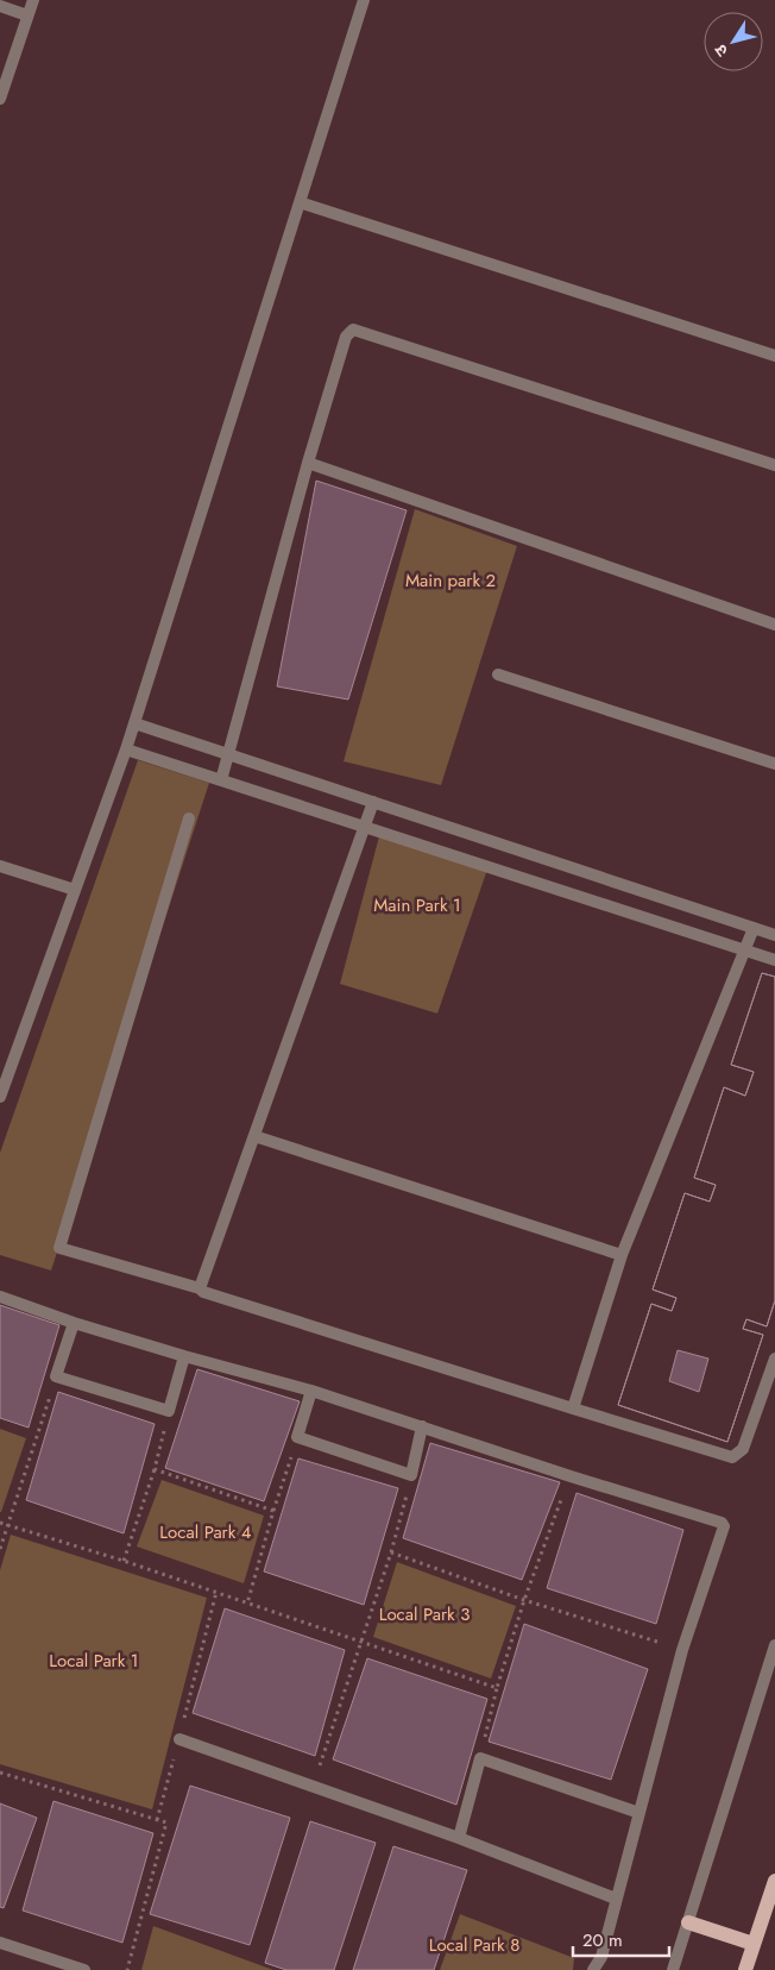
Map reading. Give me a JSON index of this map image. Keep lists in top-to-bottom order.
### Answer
{
  "parks": [
    "Main park 2",
    "Main Park 1",
    "Local Park 4",
    "Local Park 3",
    "Local Park 1",
    "Local Park 8"
  ],
  "scale_bar": "20 m",
  "north": "bottom left"
}
